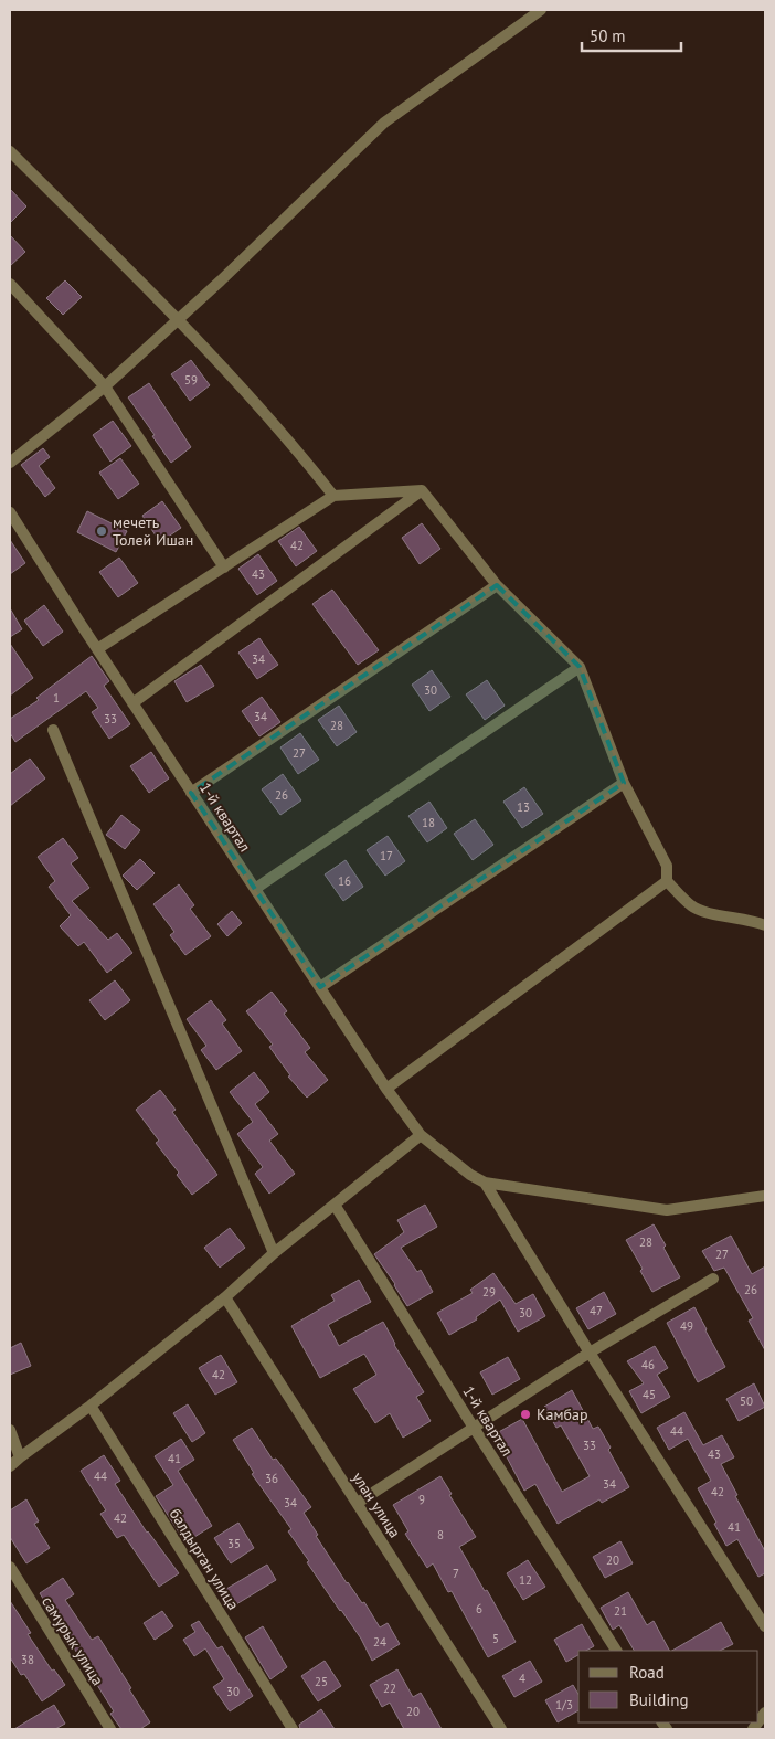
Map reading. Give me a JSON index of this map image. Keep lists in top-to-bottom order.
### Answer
{
  "streets": {
    "street": [
      "1-й квартал",
      "улан улица",
      "балдырган улица",
      "самурык улица"
    ]
  },
  "places": ["мечеть Толей Ишан", "Камбар"],
  "house_numbers": [
    "59",
    "42",
    "43",
    "34",
    "30",
    "1",
    "34",
    "33",
    "28",
    "27",
    "26",
    "13",
    "18",
    "17",
    "16",
    "28",
    "27",
    "26",
    "29",
    "47",
    "30",
    "49",
    "46",
    "42",
    "45",
    "50",
    "44",
    "33",
    "43",
    "41",
    "44",
    "36",
    "34",
    "42",
    "9",
    "34",
    "42",
    "41",
    "8",
    "35",
    "20",
    "7",
    "12",
    "6",
    "21",
    "5",
    "24",
    "38",
    "4",
    "25",
    "22",
    "30",
    "1/3",
    "20"
  ],
  "legend": ["Road", "Building"],
  "scale_bar": "50 m"
}
